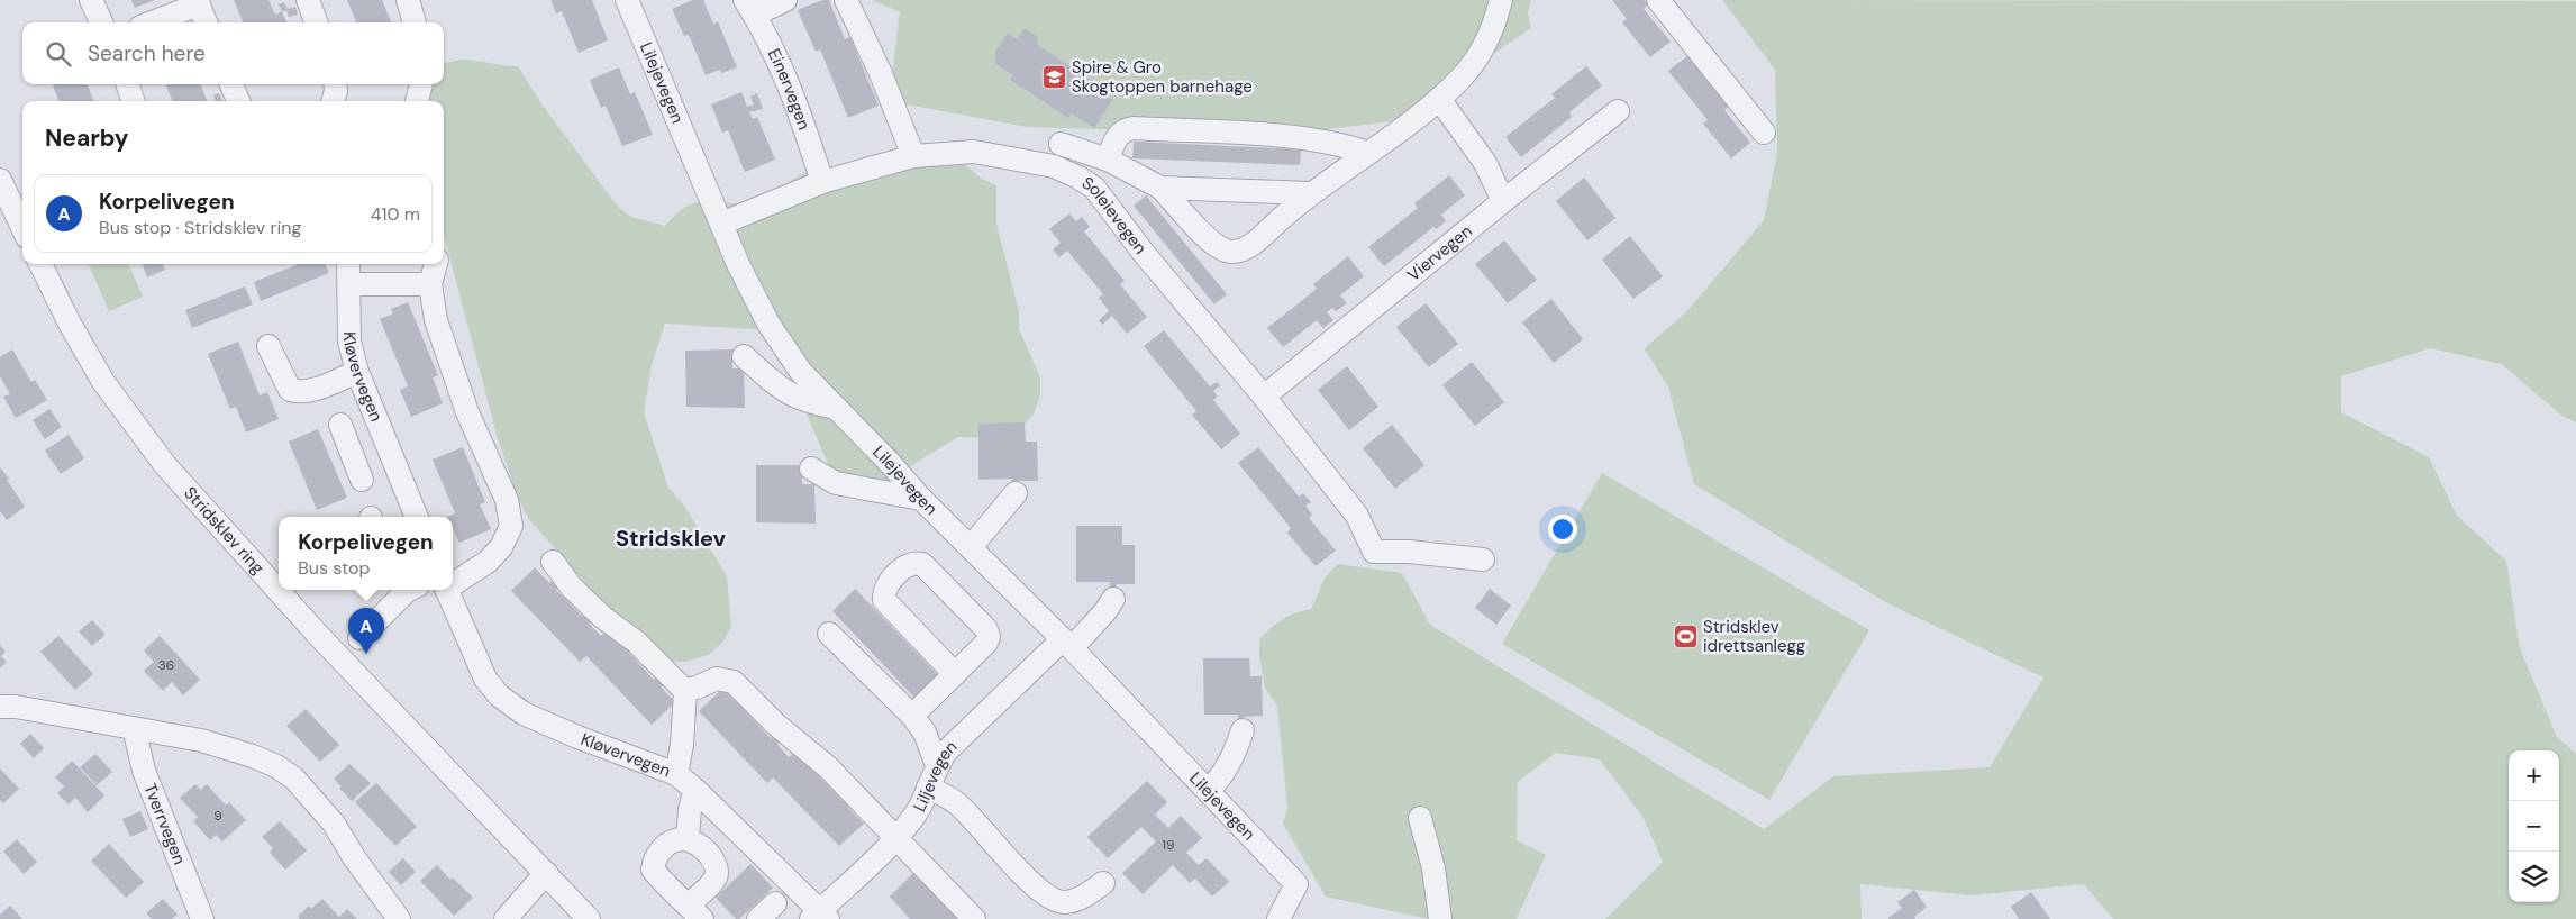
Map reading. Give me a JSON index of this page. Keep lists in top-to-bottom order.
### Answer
{
  "streets": {
    "street": [
      "Lilejevegen",
      "Einervegen",
      "Soleievegen",
      "Viervegen",
      "Kløvervegen",
      "Stridsklev ring",
      "Liljevegen",
      "Tverrvegen"
    ]
  },
  "crossings": [
    ["Lilejevegen", "Soleievegen"],
    ["Lilejevegen", "Liljevegen"],
    ["Einervegen", "Soleievegen"],
    ["Soleievegen", "Viervegen"],
    ["Kløvervegen", "Liljevegen"]
  ],
  "districts": ["Stridsklev"],
  "places": {
    "school or university": ["Spire & Gro Skogtoppen barnehage"],
    "sports": ["Stridsklev idrettsanlegg"]
  },
  "house_numbers": ["36", "9", "19"],
  "page": {
    "search": "Search here",
    "heading": "Nearby",
    "list": [
      {
        "mark": "A",
        "name": "Korpelivegen",
        "note": "Bus stop · Stridsklev ring",
        "value": "410 m"
      }
    ],
    "popup": ["Korpelivegen", "Bus stop"],
    "pins": "A",
    "map_buttons": ["+", "−"]
  }
}
